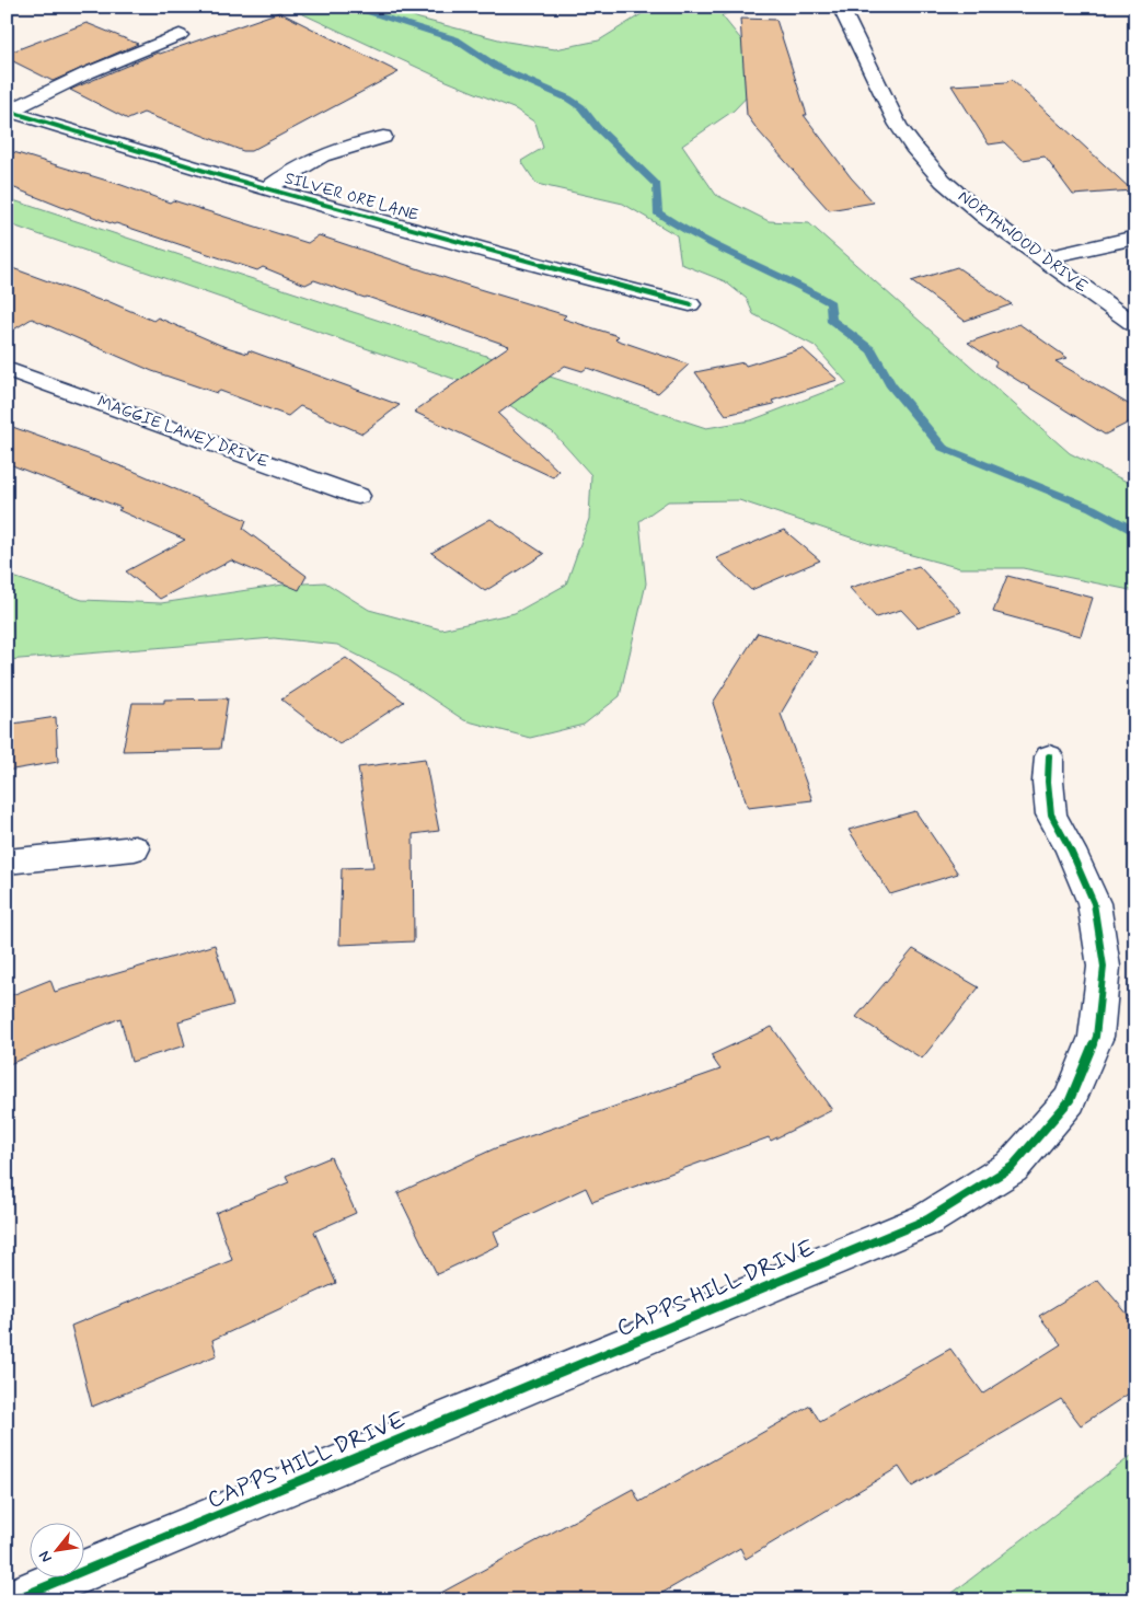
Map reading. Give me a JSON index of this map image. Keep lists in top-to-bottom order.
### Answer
{
  "streets": {
    "street": [
      "SILVER ORE LANE",
      "NORTHWOOD DRIVE",
      "MAGGIE LANEY DRIVE",
      "CAPPS HILL DRIVE"
    ]
  },
  "north": "bottom left"
}
